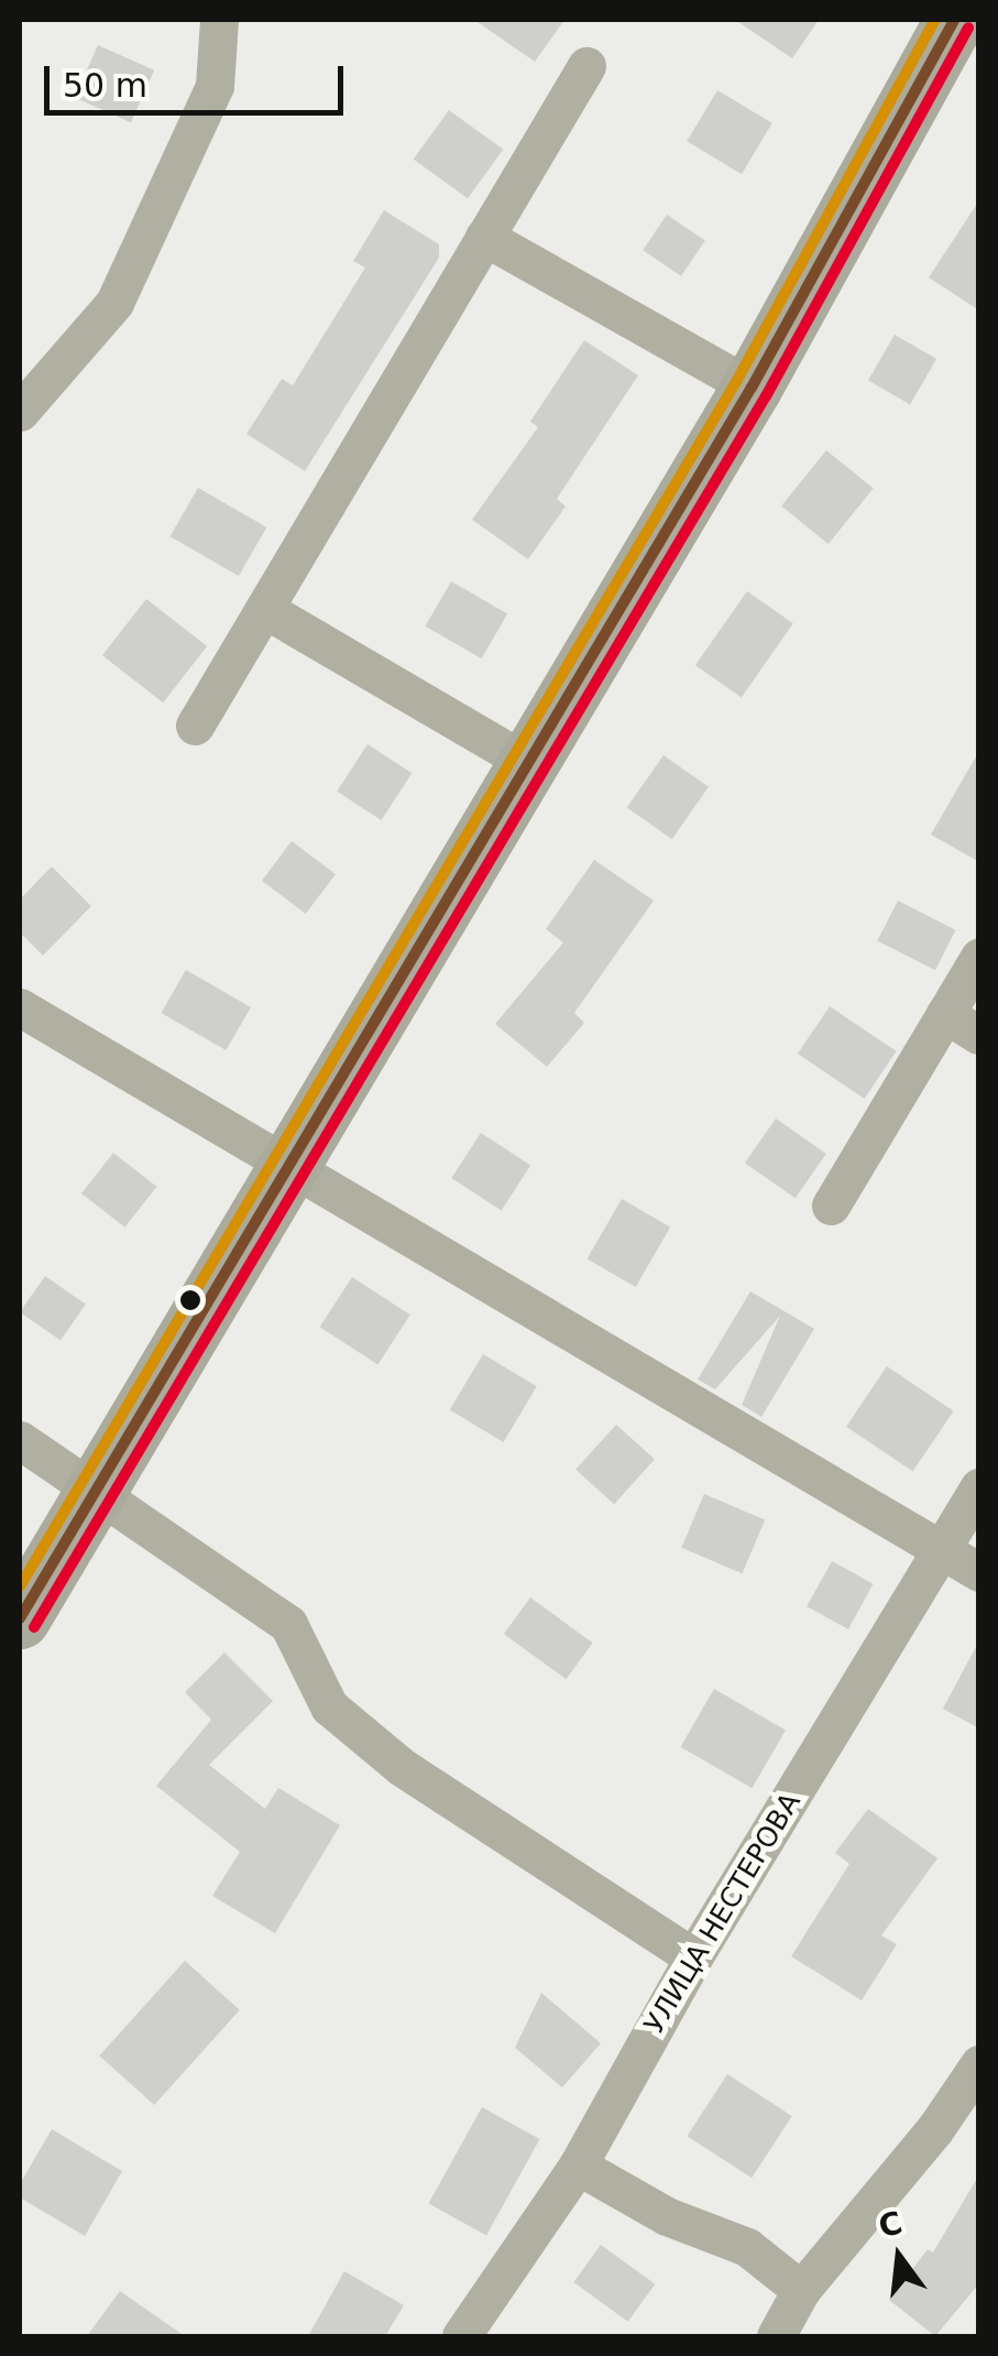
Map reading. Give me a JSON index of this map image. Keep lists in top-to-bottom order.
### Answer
{
  "streets": {
    "street": ["УЛИЦА НЕСТЕРОВА"]
  },
  "scale_bar": "50 m",
  "north": "top"
}
